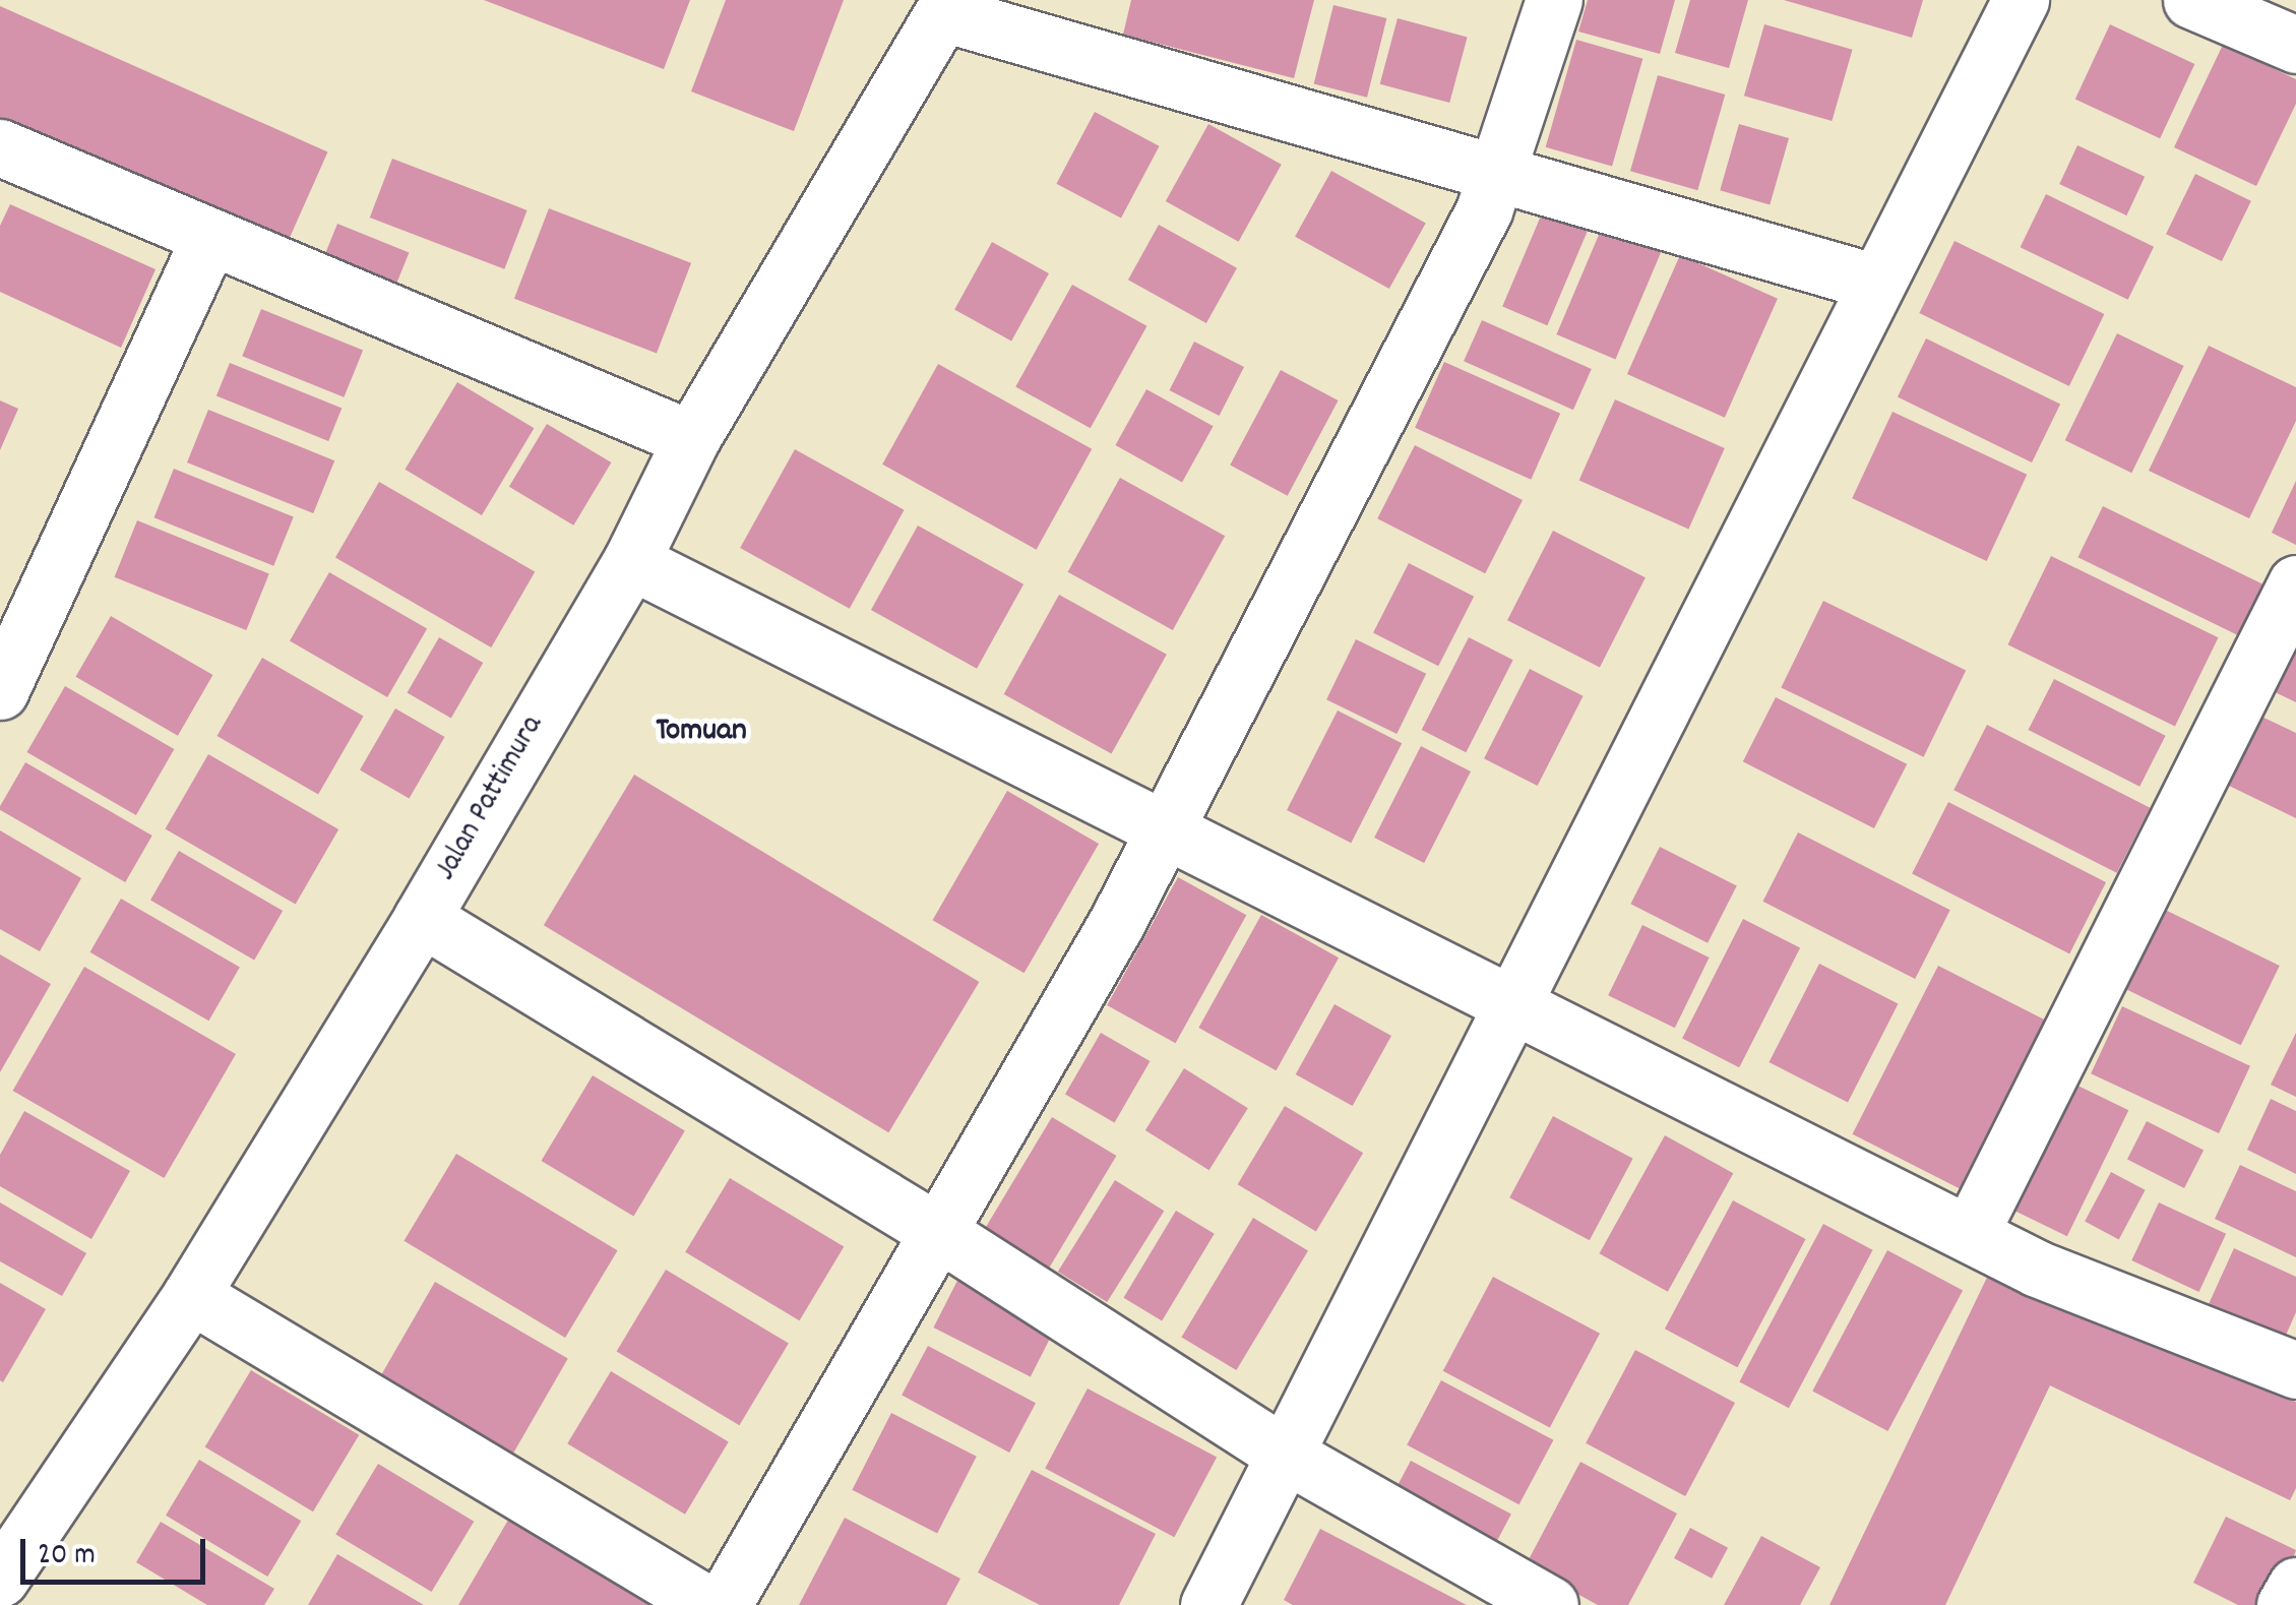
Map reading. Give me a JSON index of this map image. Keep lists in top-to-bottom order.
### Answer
{
  "streets": {
    "street": ["Jalan Pattimura"]
  },
  "districts": ["Tomuan"],
  "scale_bar": "20 m"
}
